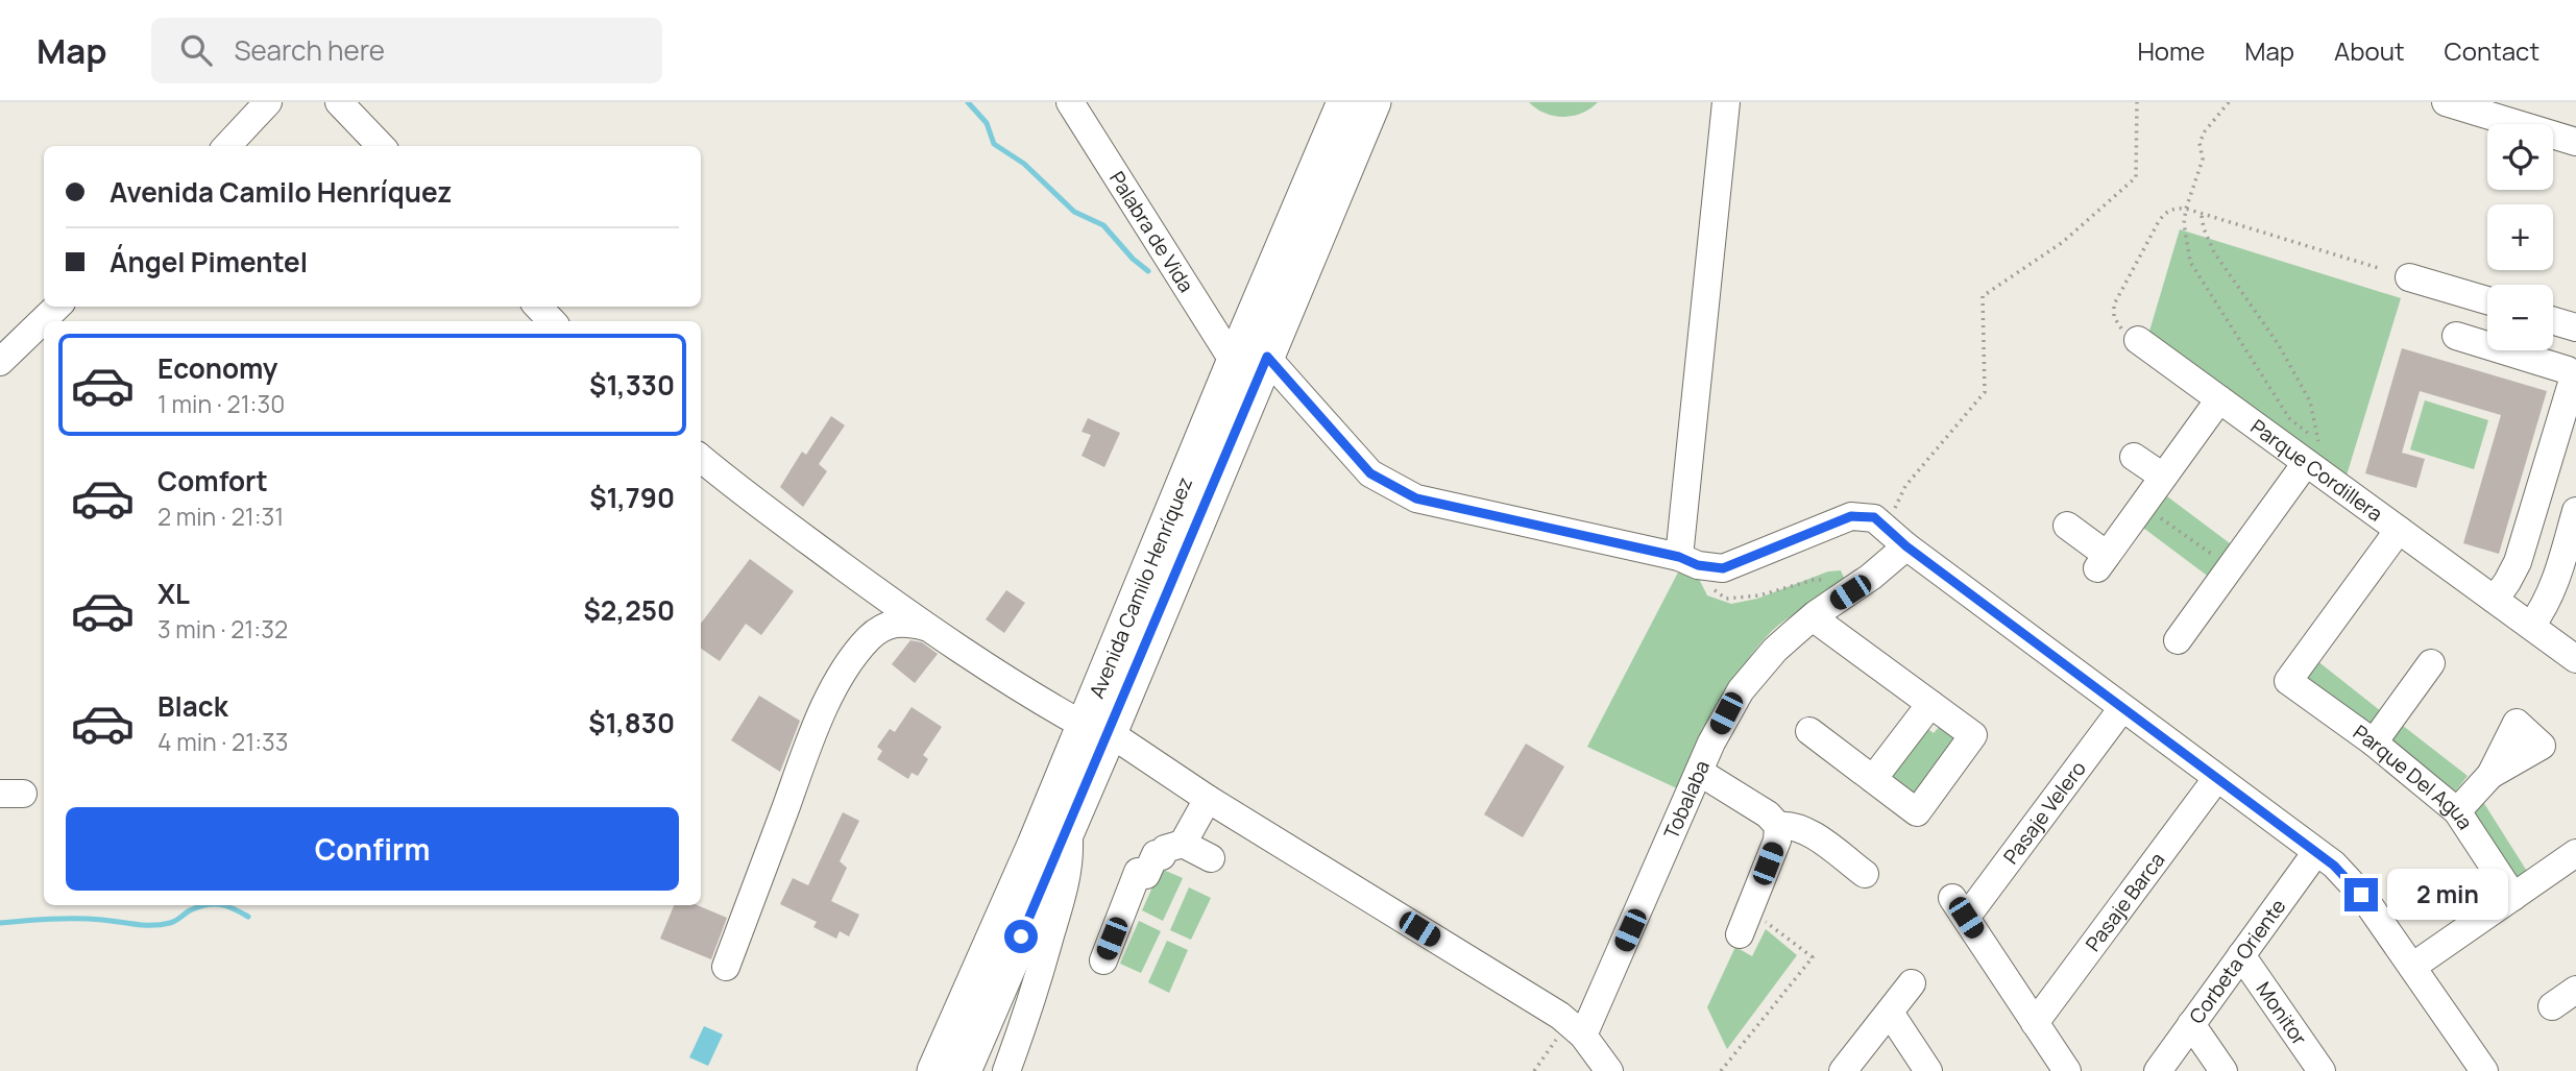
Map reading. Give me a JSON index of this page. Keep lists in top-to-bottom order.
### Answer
{
  "streets": {
    "main road": ["Avenida Camilo Henríquez"],
    "street": [
      "Palabra de Vida",
      "Parque Cordillera",
      "Parque Del Agua",
      "Tobalaba",
      "Pasaje Velero",
      "Pasaje Barca",
      "Corbeta Oriente",
      "Monitor"
    ]
  },
  "crossings": [
    ["Palabra de Vida", "Avenida Camilo Henríquez"],
    ["Palabra de Vida", "Tobalaba"],
    ["Palabra de Vida", "Pasaje Velero"],
    ["Palabra de Vida", "Pasaje Barca"],
    ["Palabra de Vida", "Corbeta Oriente"],
    ["Parque Cordillera", "Parque Del Agua"],
    ["Pasaje Velero", "Pasaje Barca"],
    ["Corbeta Oriente", "Monitor"]
  ],
  "page": {
    "header": "Map",
    "search": "Search here",
    "nav": [
      "Home",
      "Map",
      "About",
      "Contact"
    ],
    "map_buttons": ["+", "−"],
    "banner": ["Avenida Camilo Henríquez", "Ángel Pimentel"],
    "list": [
      {
        "name": "Economy",
        "note": "1 min · 21:30",
        "value": "$1,330"
      },
      {
        "name": "Comfort",
        "note": "2 min · 21:31",
        "value": "$1,790"
      },
      {
        "name": "XL",
        "note": "3 min · 21:32",
        "value": "$2,250"
      },
      {
        "name": "Black",
        "note": "4 min · 21:33",
        "value": "$1,830"
      }
    ],
    "buttons": "Confirm",
    "bubble": "2 min"
  }
}
